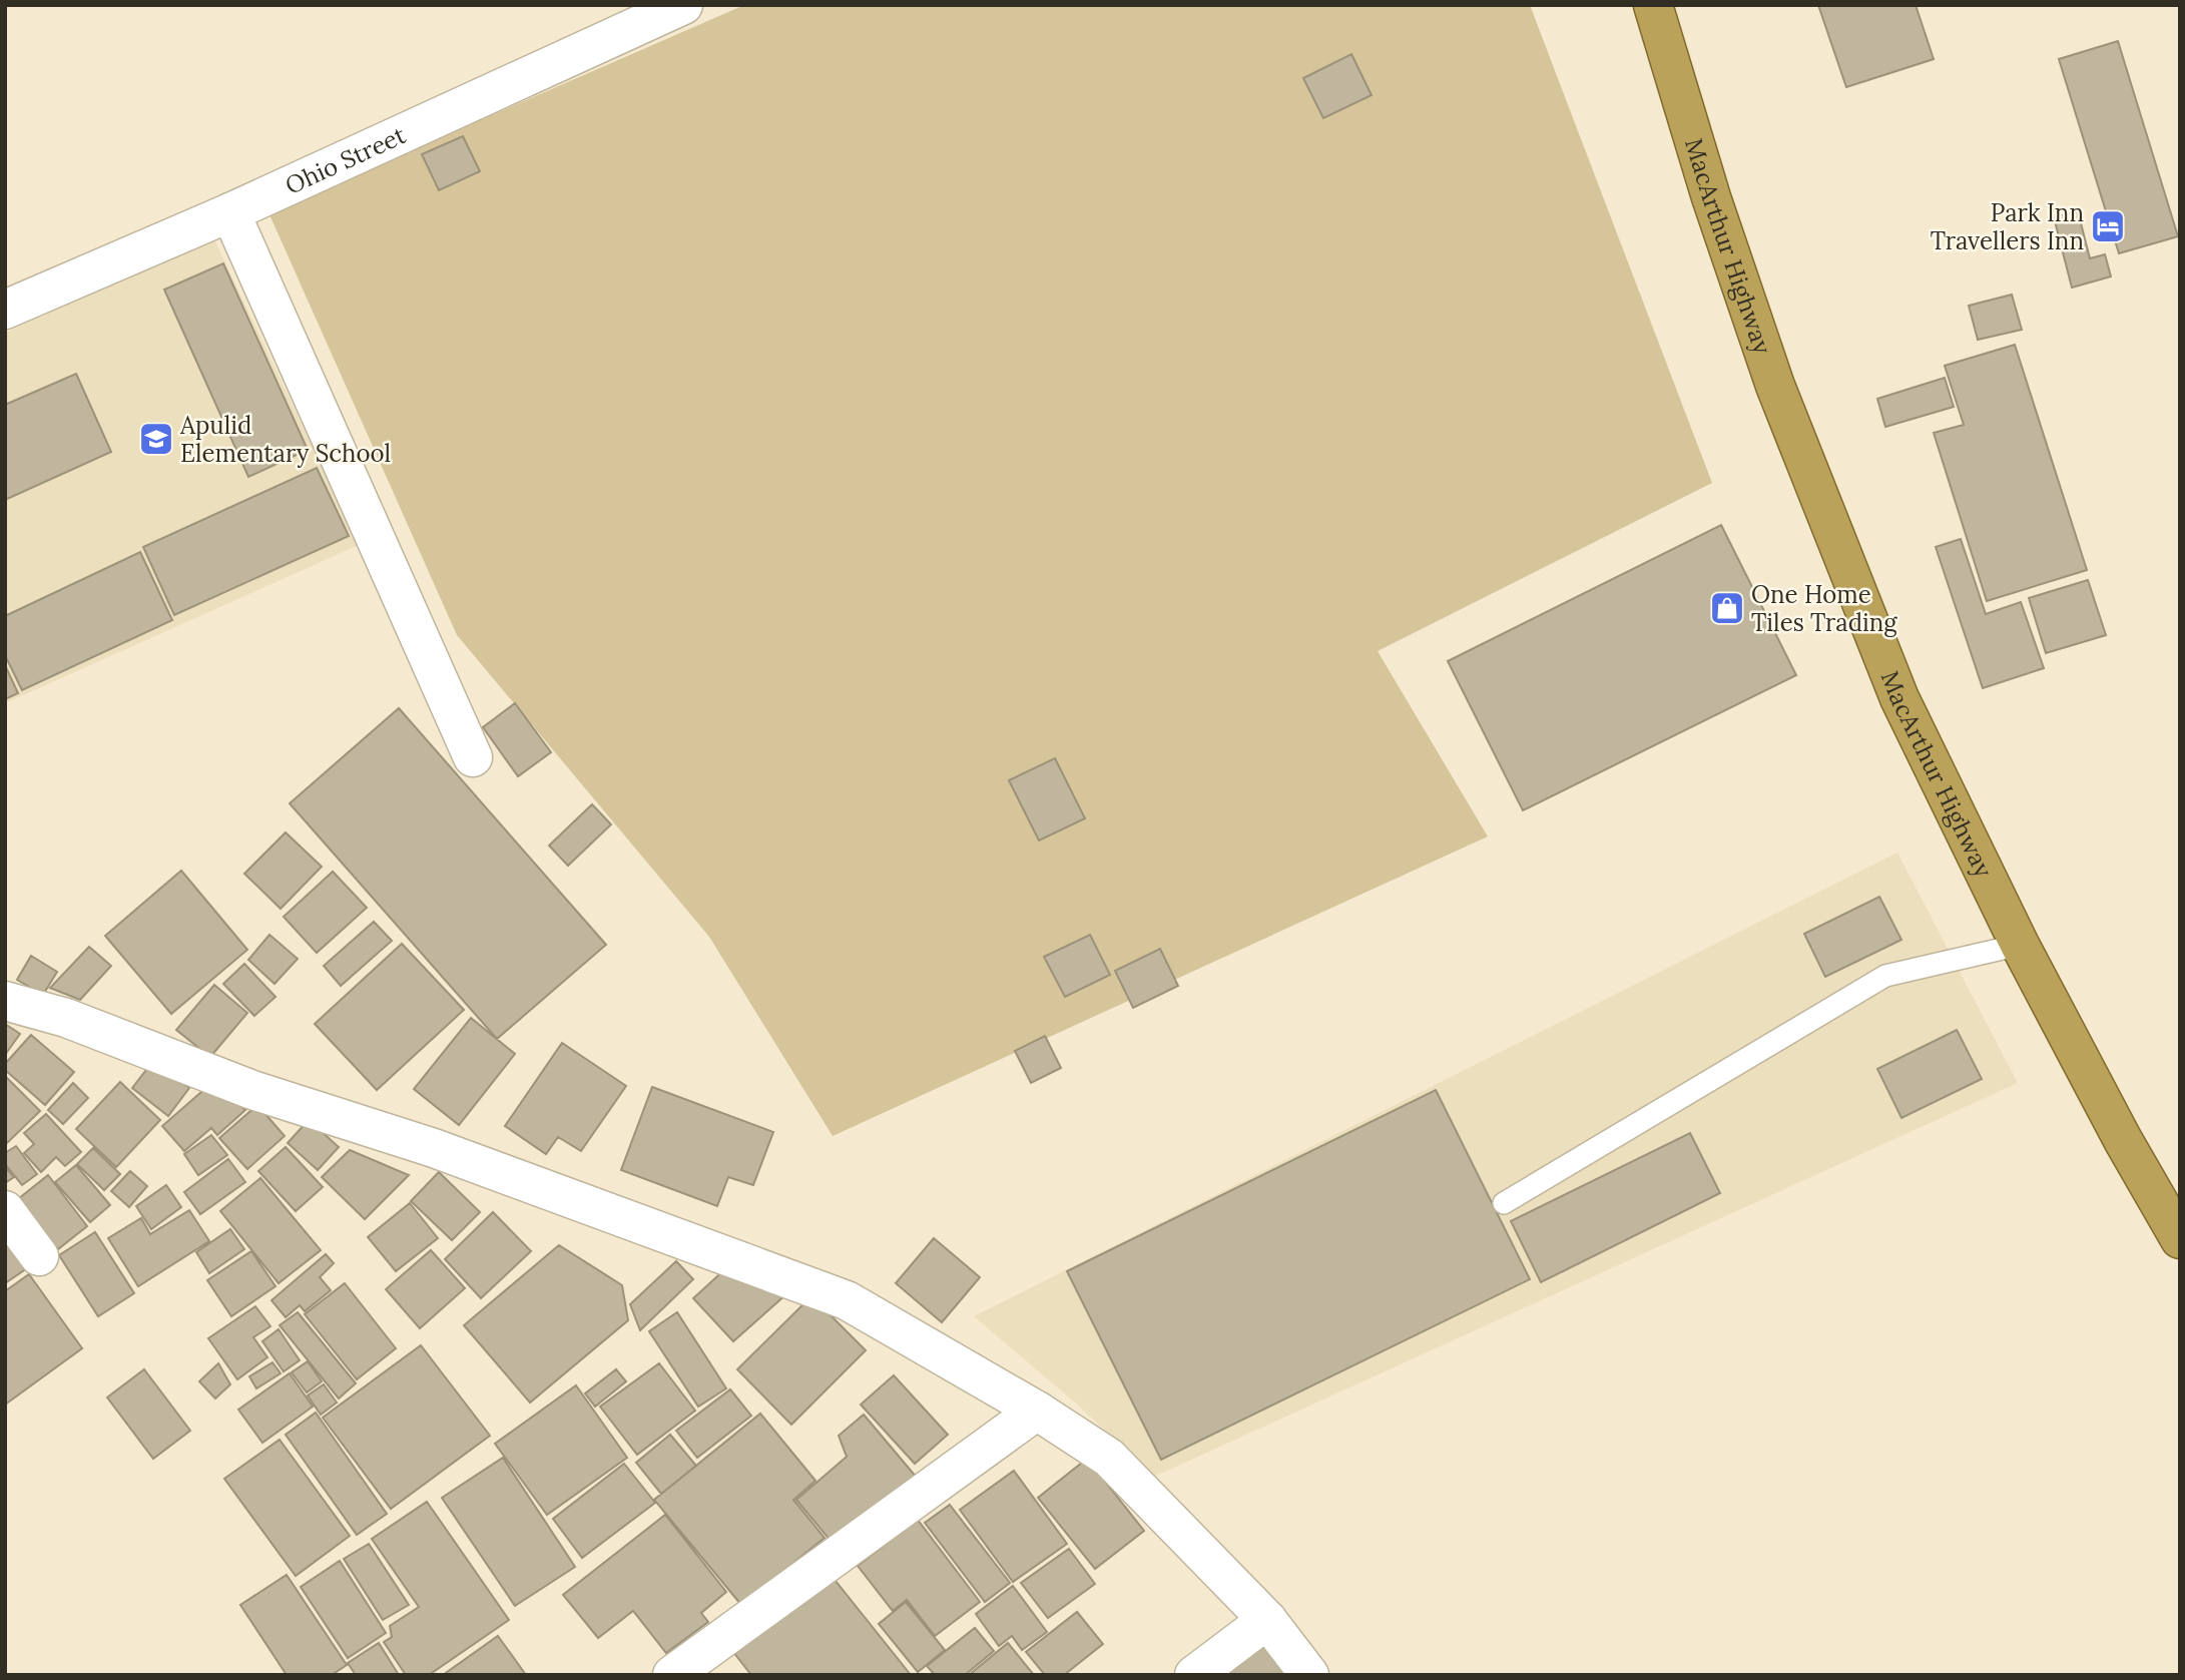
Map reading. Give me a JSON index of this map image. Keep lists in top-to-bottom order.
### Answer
{
  "streets": {
    "highway": ["MacArthur Highway"],
    "street": ["Ohio Street"]
  },
  "places": {
    "hotel": ["Park Inn Travellers Inn"],
    "school or university": ["Apulid Elementary School"],
    "shop": ["One Home Tiles Trading"]
  }
}
